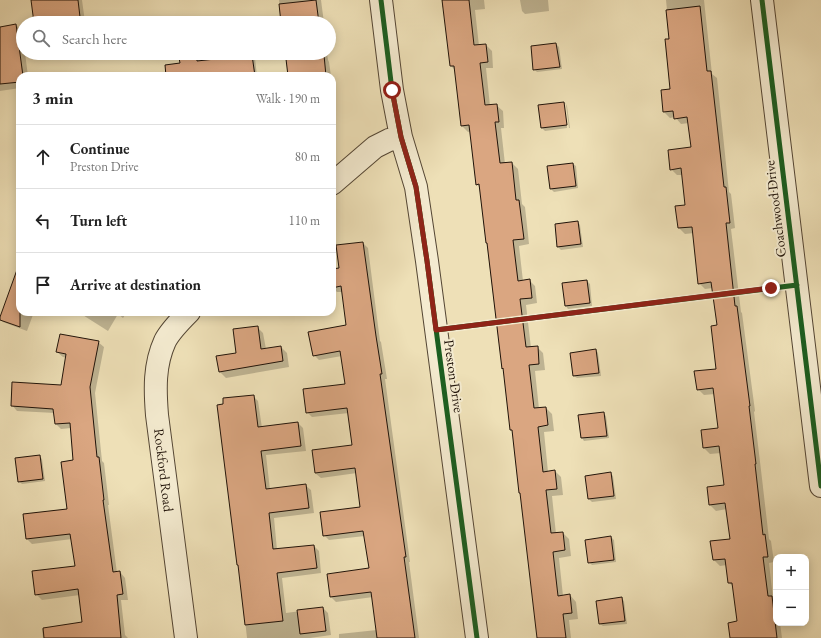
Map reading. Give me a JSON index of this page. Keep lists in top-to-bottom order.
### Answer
{
  "streets": {
    "street": ["Coachwood Drive", "Preston Drive", "Rockford Road"]
  },
  "page": {
    "search": "Search here",
    "heading": ["3 min", "Walk · 190 m"],
    "list": [
      ["Continue", "Preston Drive", "80 m"],
      ["Turn left", "110 m"],
      "Arrive at destination"
    ],
    "map_buttons": ["+", "−"]
  }
}
